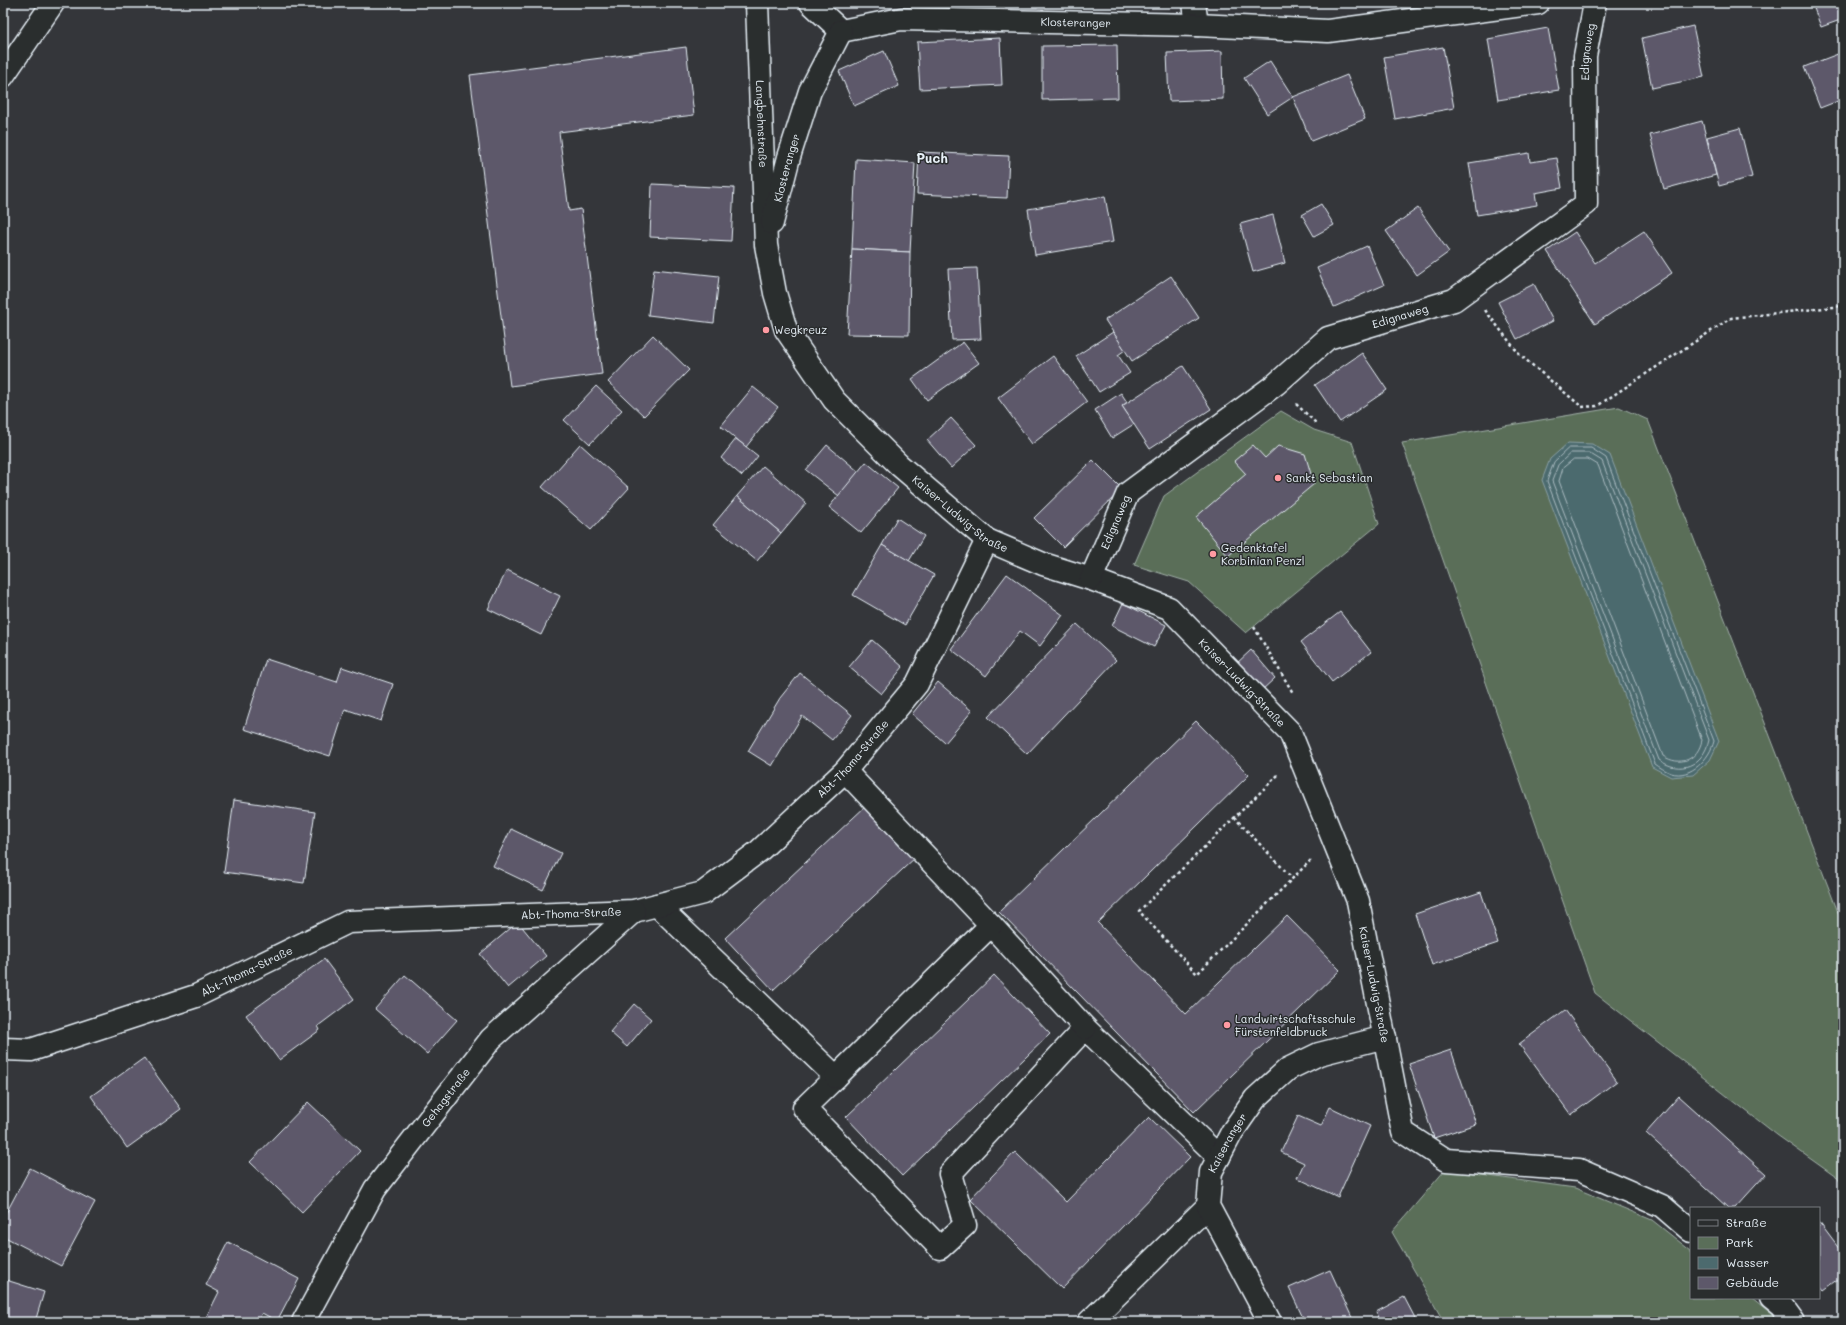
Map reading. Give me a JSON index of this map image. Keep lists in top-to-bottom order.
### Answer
{
  "streets": {
    "street": [
      "Klosteranger",
      "Edignaweg",
      "Langbehnstraße",
      "Kaiser-Ludwig-Straße",
      "Abt-Thoma-Straße",
      "Gehagstraße",
      "Kaiseranger"
    ]
  },
  "crossings": [
    ["Klosteranger", "Langbehnstraße"],
    ["Klosteranger", "Kaiser-Ludwig-Straße"],
    ["Edignaweg", "Kaiser-Ludwig-Straße"],
    ["Langbehnstraße", "Kaiser-Ludwig-Straße"],
    ["Kaiser-Ludwig-Straße", "Abt-Thoma-Straße"],
    ["Kaiser-Ludwig-Straße", "Kaiseranger"],
    ["Abt-Thoma-Straße", "Gehagstraße"]
  ],
  "districts": ["Puch"],
  "places": [
    "Wegkreuz",
    "Sankt Sebastian",
    "Gedenktafel Korbinian Penzl",
    "Landwirtschaftsschule Fürstenfeldbruck"
  ],
  "legend": [
    "Straße",
    "Park",
    "Wasser",
    "Gebäude"
  ]
}
